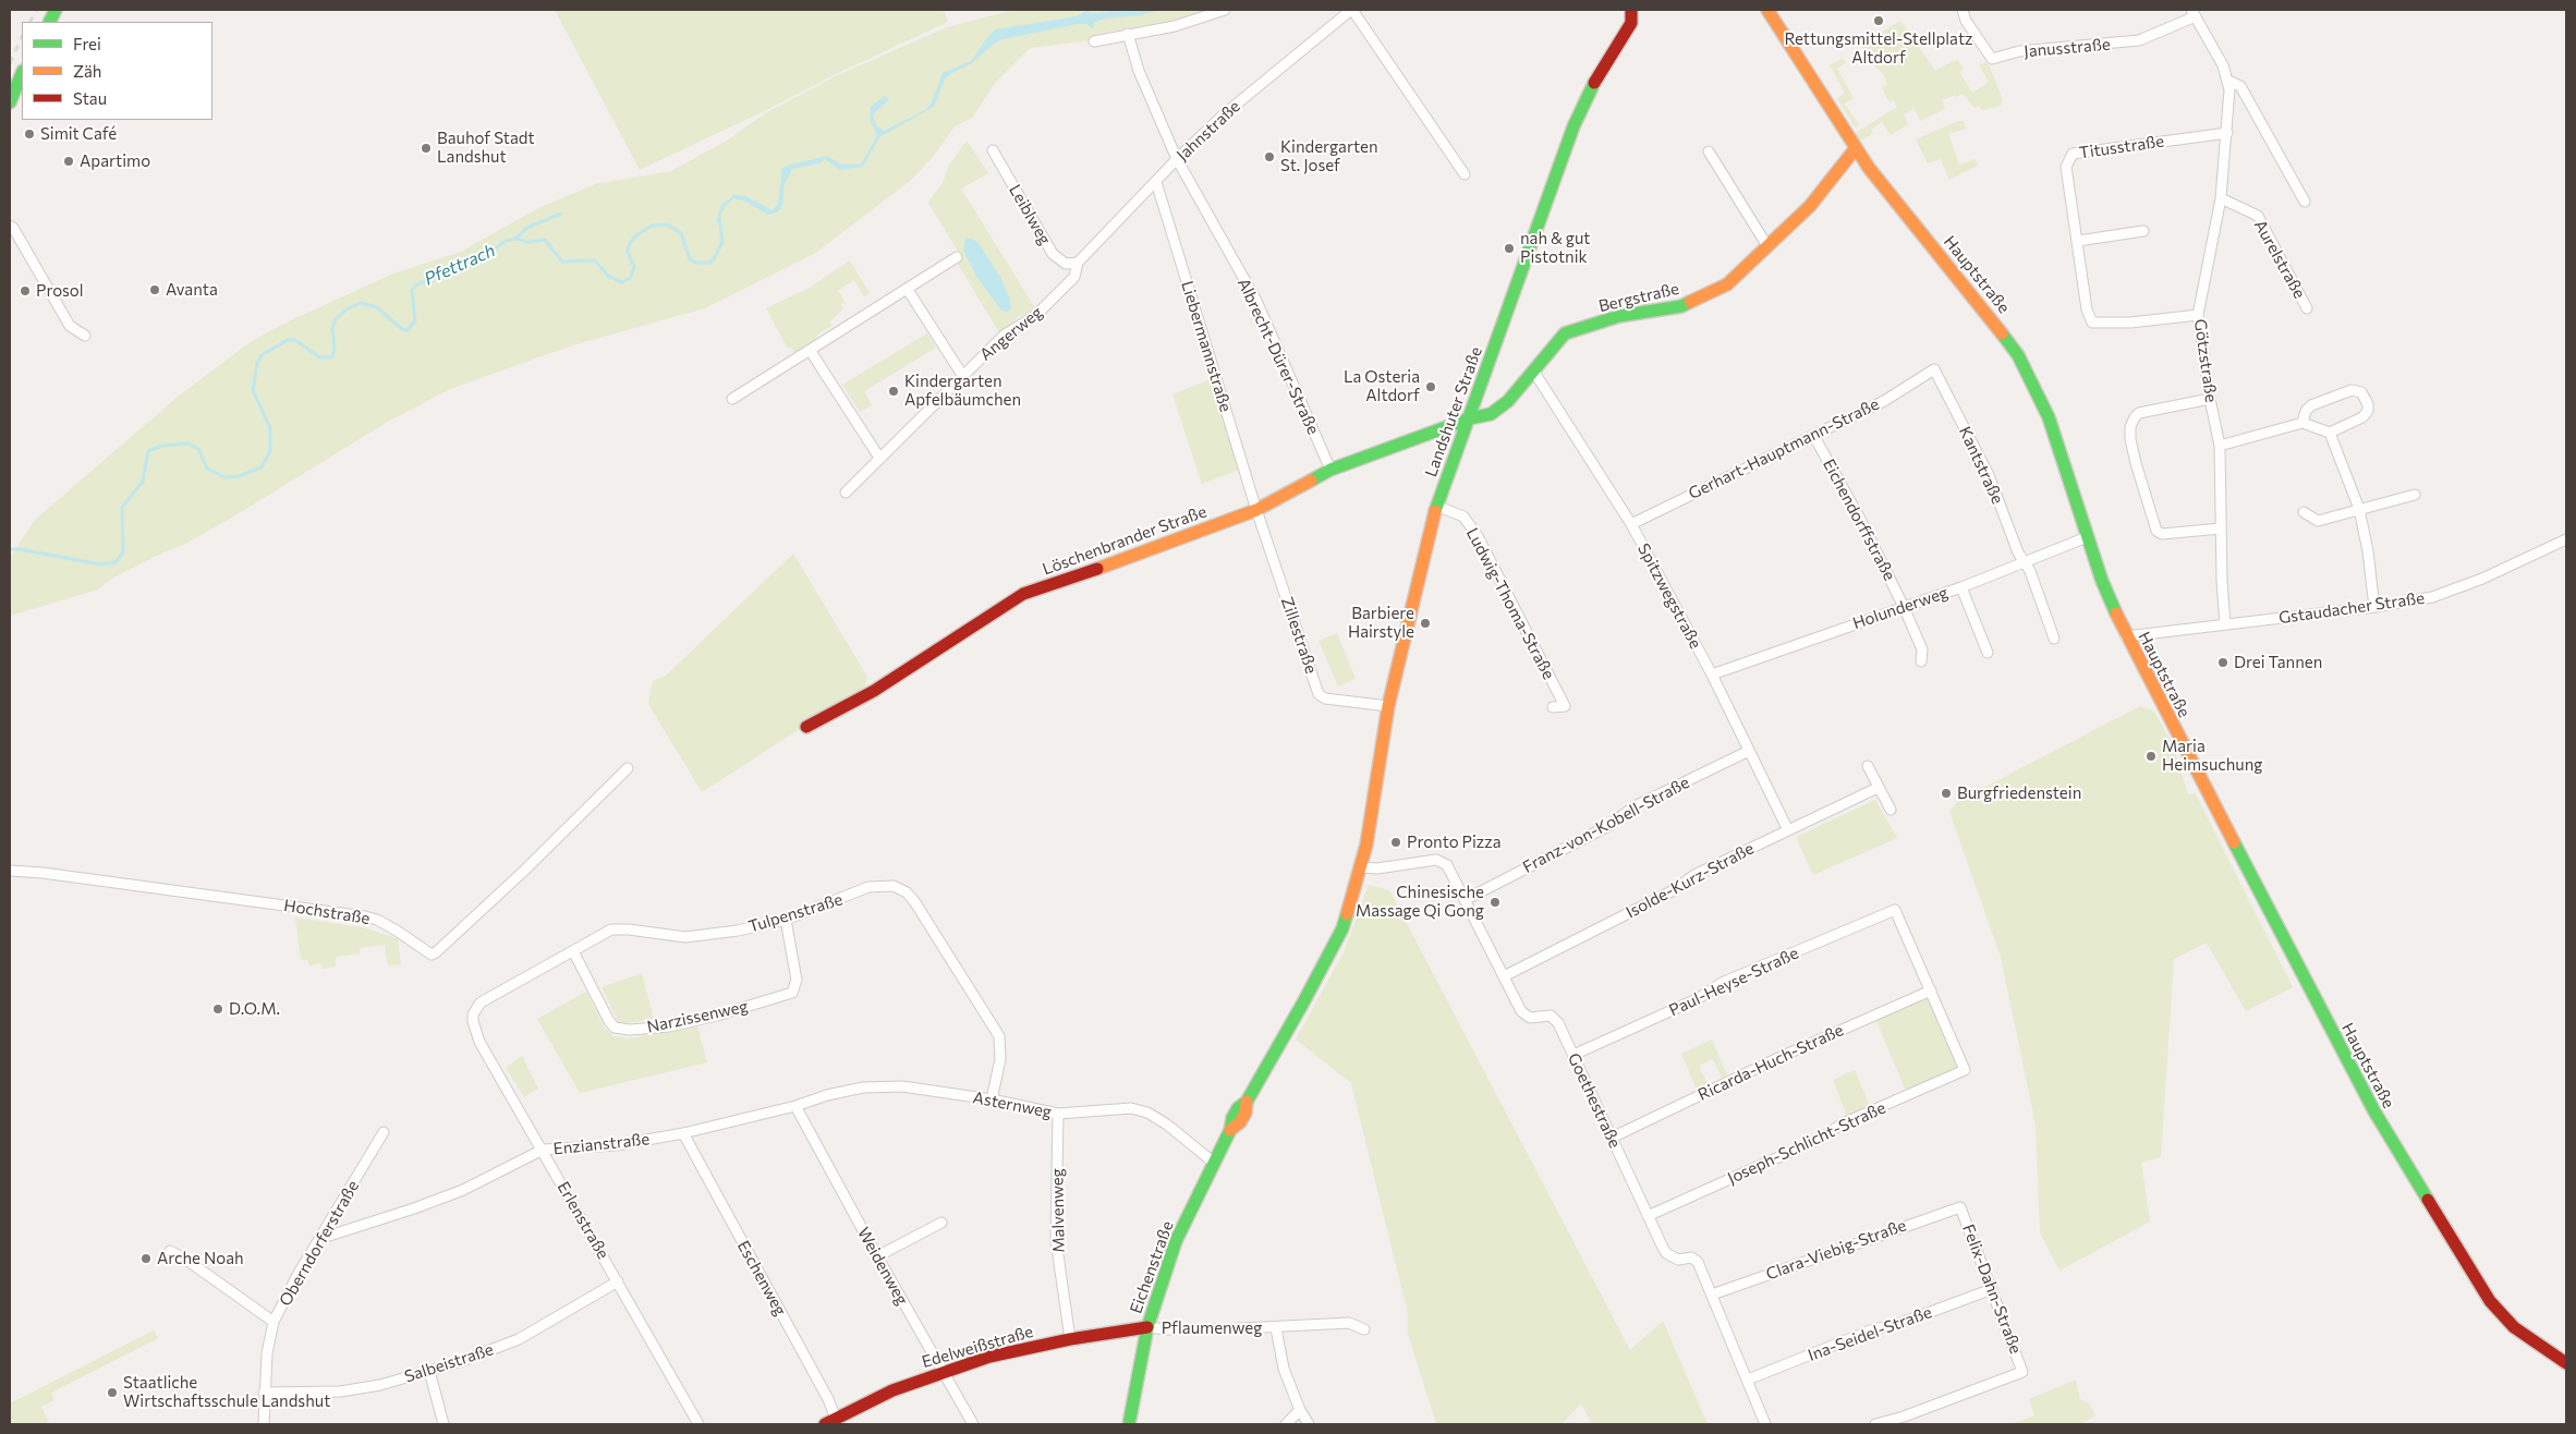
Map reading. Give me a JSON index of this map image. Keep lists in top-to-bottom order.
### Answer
{
  "streets": {
    "street": [
      "Janusstraße",
      "Jahnstraße",
      "Titusstraße",
      "Leiblweg",
      "Aurelstraße",
      "Hauptstraße",
      "Bergstraße",
      "Angerweg",
      "Liebermannstraße",
      "Albrecht-Dürer-Straße",
      "Götzstraße",
      "Landshuter Straße",
      "Gerhart-Hauptmann-Straße",
      "Kantstraße",
      "Eichendorffstraße",
      "Löschenbrander Straße",
      "Spitzwegstraße",
      "Ludwig-Thoma-Straße",
      "Holunderweg",
      "Gstaudacher Straße",
      "Zillestraße",
      "Franz-von-Kobell-Straße",
      "Isolde-Kurz-Straße",
      "Hochstraße",
      "Tulpenstraße",
      "Paul-Heyse-Straße",
      "Narzissenweg",
      "Ricarda-Huch-Straße",
      "Goethestraße",
      "Asternweg",
      "Joseph-Schlicht-Straße",
      "Enzianstraße",
      "Malvenweg",
      "Erlenstraße",
      "Oberndorferstraße",
      "Clara-Viebig-Straße",
      "Weidenweg",
      "Eichenstraße",
      "Eschenweg",
      "Felix-Dahn-Straße",
      "Pflaumenweg",
      "Ina-Seidel-Straße",
      "Edelweißstraße",
      "Salbeistraße"
    ]
  },
  "crossings": [
    ["Janusstraße", "Götzstraße"],
    ["Jahnstraße", "Leiblweg"],
    ["Jahnstraße", "Angerweg"],
    ["Jahnstraße", "Liebermannstraße"],
    ["Jahnstraße", "Albrecht-Dürer-Straße"],
    ["Titusstraße", "Götzstraße"],
    ["Leiblweg", "Angerweg"],
    ["Aurelstraße", "Götzstraße"],
    ["Hauptstraße", "Bergstraße"],
    ["Hauptstraße", "Holunderweg"],
    ["Hauptstraße", "Gstaudacher Straße"],
    ["Bergstraße", "Landshuter Straße"],
    ["Bergstraße", "Löschenbrander Straße"],
    ["Bergstraße", "Spitzwegstraße"],
    ["Liebermannstraße", "Löschenbrander Straße"],
    ["Liebermannstraße", "Zillestraße"],
    ["Albrecht-Dürer-Straße", "Löschenbrander Straße"],
    ["Götzstraße", "Gstaudacher Straße"],
    ["Landshuter Straße", "Löschenbrander Straße"],
    ["Landshuter Straße", "Ludwig-Thoma-Straße"],
    ["Landshuter Straße", "Zillestraße"],
    ["Landshuter Straße", "Eichenstraße"],
    ["Gerhart-Hauptmann-Straße", "Kantstraße"],
    ["Gerhart-Hauptmann-Straße", "Eichendorffstraße"],
    ["Gerhart-Hauptmann-Straße", "Spitzwegstraße"],
    ["Kantstraße", "Holunderweg"],
    ["Eichendorffstraße", "Holunderweg"],
    ["Löschenbrander Straße", "Zillestraße"],
    ["Spitzwegstraße", "Holunderweg"],
    ["Spitzwegstraße", "Franz-von-Kobell-Straße"],
    ["Spitzwegstraße", "Isolde-Kurz-Straße"],
    ["Franz-von-Kobell-Straße", "Goethestraße"],
    ["Isolde-Kurz-Straße", "Goethestraße"],
    ["Tulpenstraße", "Narzissenweg"],
    ["Tulpenstraße", "Asternweg"],
    ["Tulpenstraße", "Erlenstraße"],
    ["Paul-Heyse-Straße", "Ricarda-Huch-Straße"],
    ["Paul-Heyse-Straße", "Goethestraße"],
    ["Paul-Heyse-Straße", "Joseph-Schlicht-Straße"],
    ["Ricarda-Huch-Straße", "Goethestraße"],
    ["Ricarda-Huch-Straße", "Joseph-Schlicht-Straße"],
    ["Goethestraße", "Joseph-Schlicht-Straße"],
    ["Goethestraße", "Clara-Viebig-Straße"],
    ["Goethestraße", "Eichenstraße"],
    ["Goethestraße", "Ina-Seidel-Straße"],
    ["Asternweg", "Enzianstraße"],
    ["Asternweg", "Malvenweg"],
    ["Asternweg", "Weidenweg"],
    ["Asternweg", "Eichenstraße"],
    ["Enzianstraße", "Erlenstraße"],
    ["Enzianstraße", "Oberndorferstraße"],
    ["Enzianstraße", "Weidenweg"],
    ["Enzianstraße", "Eschenweg"],
    ["Malvenweg", "Edelweißstraße"],
    ["Erlenstraße", "Salbeistraße"],
    ["Oberndorferstraße", "Salbeistraße"],
    ["Clara-Viebig-Straße", "Felix-Dahn-Straße"],
    ["Weidenweg", "Edelweißstraße"],
    ["Eichenstraße", "Pflaumenweg"],
    ["Eichenstraße", "Edelweißstraße"],
    ["Eschenweg", "Edelweißstraße"],
    ["Felix-Dahn-Straße", "Ina-Seidel-Straße"],
    ["Pflaumenweg", "Edelweißstraße"]
  ],
  "water": ["Pfettrach"],
  "places": [
    "Rettungsmittel-Stellplatz Altdorf",
    "Simit Café",
    "Bauhof Stadt Landshut",
    "Kindergarten St. Josef",
    "Apartimo",
    "nah & gut Pistotnik",
    "Avanta",
    "Prosol",
    "La Osteria Altdorf",
    "Kindergarten Apfelbäumchen",
    "Barbiere Hairstyle",
    "Drei Tannen",
    "Maria Heimsuchung",
    "Burgfriedenstein",
    "Pronto Pizza",
    "Chinesische Massage Qi Gong",
    "D.O.M.",
    "Arche Noah",
    "Staatliche Wirtschaftsschule Landshut"
  ],
  "legend": ["Frei", "Zäh", "Stau"]
}
